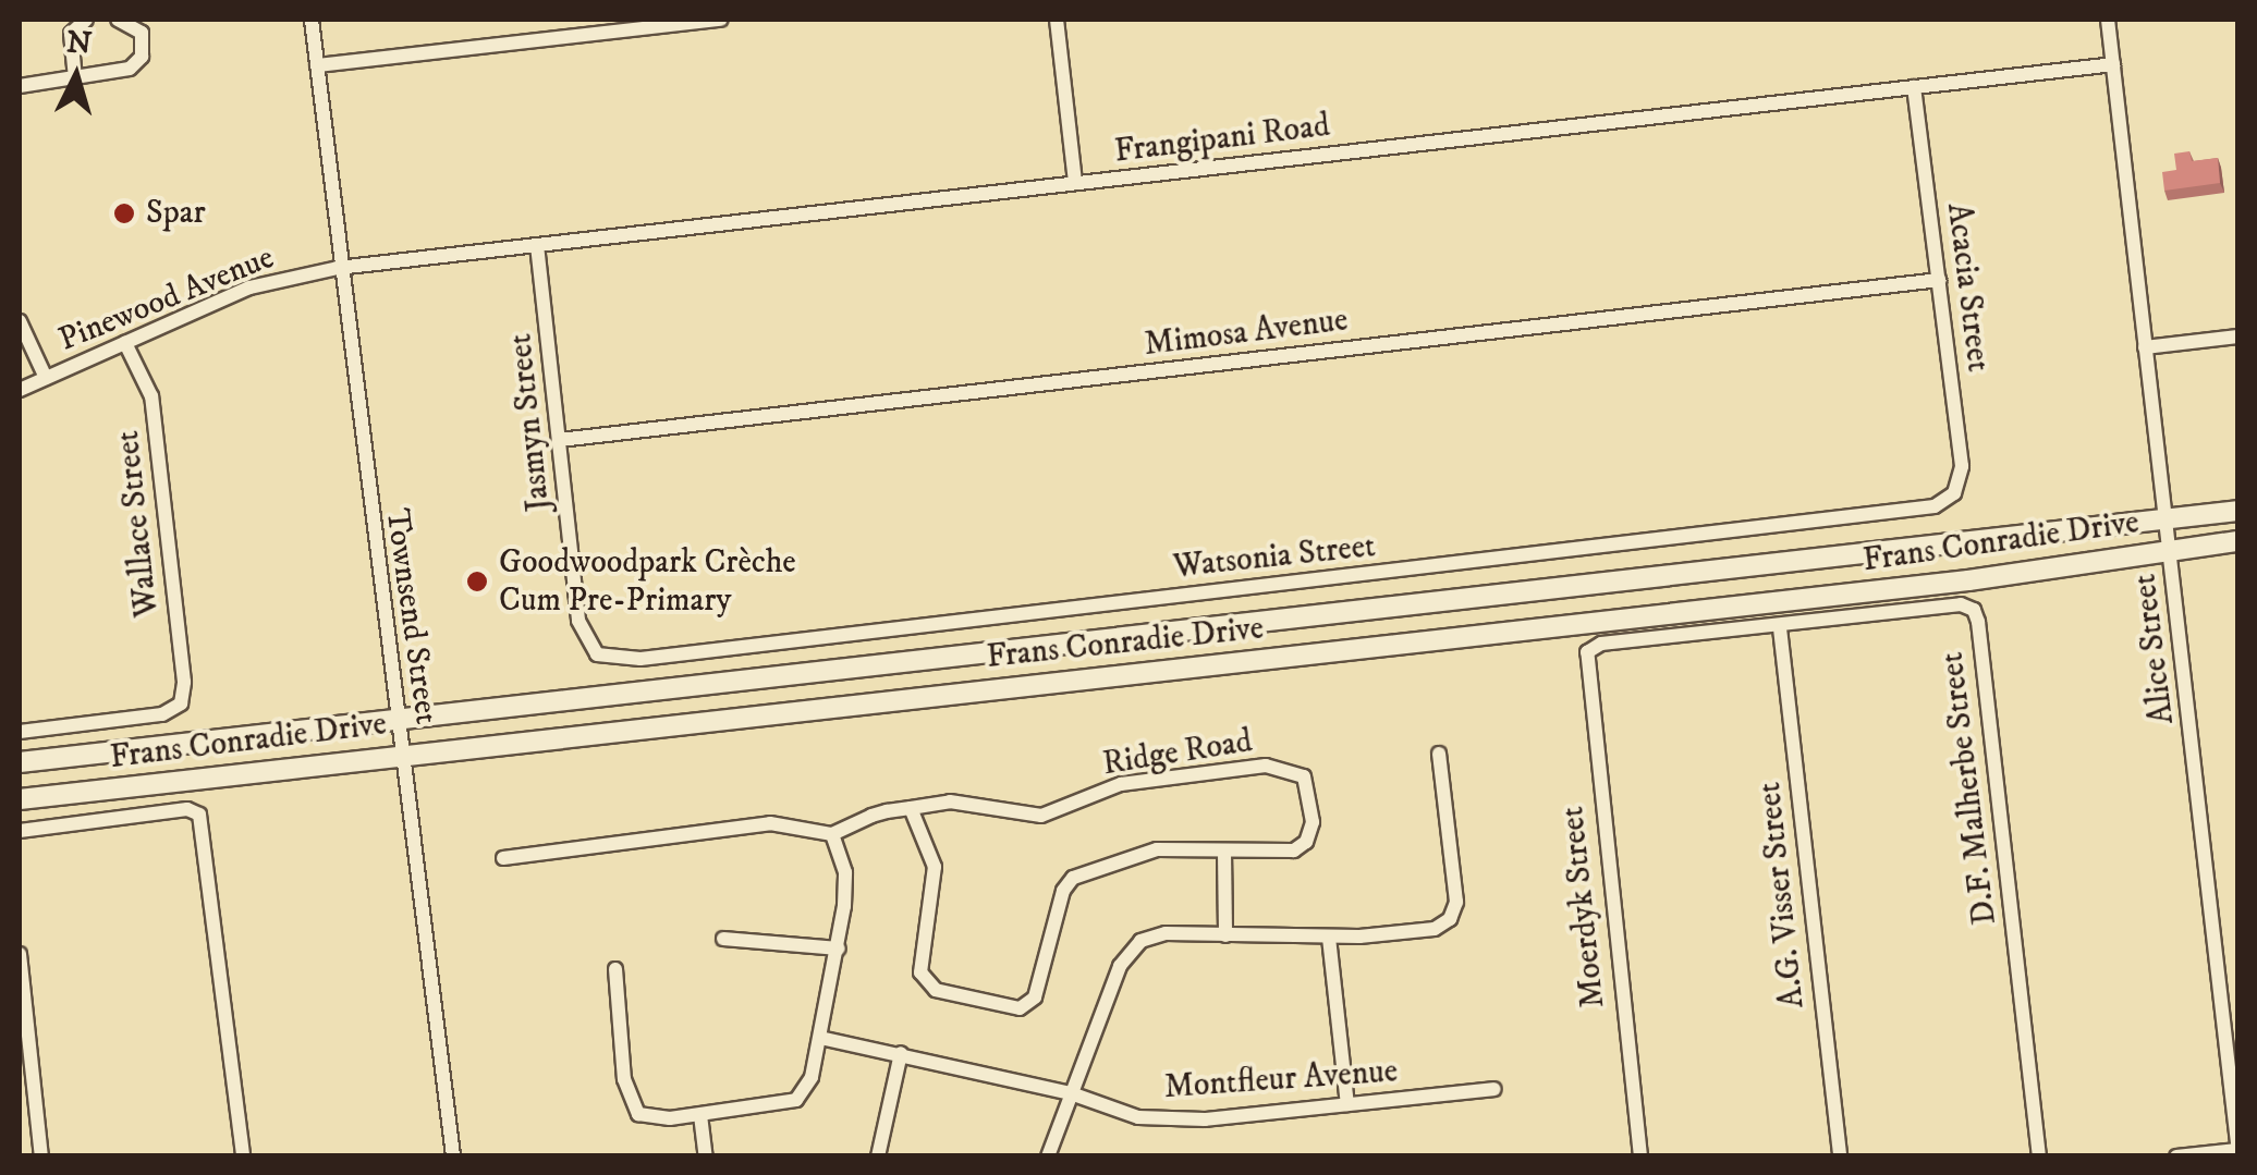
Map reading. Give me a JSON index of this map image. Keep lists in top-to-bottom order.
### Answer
{
  "streets": {
    "main road": ["Frans Conradie Drive"],
    "street": [
      "Frangipani Road",
      "Acacia Street",
      "Pinewood Avenue",
      "Mimosa Avenue",
      "Jasmyn Street",
      "Wallace Street",
      "Watsonia Street",
      "Townsend Street",
      "Alice Street",
      "Ridge Road",
      "D.F. Malherbe Street",
      "A.G. Visser Street",
      "Moerdyk Street",
      "Montfleur Avenue"
    ]
  },
  "crossings": [
    ["Frangipani Road", "Acacia Street"],
    ["Frangipani Road", "Pinewood Avenue"],
    ["Frangipani Road", "Jasmyn Street"],
    ["Frangipani Road", "Townsend Street"],
    ["Frangipani Road", "Alice Street"],
    ["Acacia Street", "Mimosa Avenue"],
    ["Acacia Street", "Watsonia Street"],
    ["Pinewood Avenue", "Wallace Street"],
    ["Pinewood Avenue", "Townsend Street"],
    ["Mimosa Avenue", "Jasmyn Street"],
    ["Jasmyn Street", "Watsonia Street"],
    ["Frans Conradie Drive", "Townsend Street"],
    ["Frans Conradie Drive", "Alice Street"],
    ["D.F. Malherbe Street", "A.G. Visser Street"],
    ["D.F. Malherbe Street", "Moerdyk Street"]
  ],
  "places": ["Spar", "Goodwoodpark Crèche Cum Pre-Primary"],
  "north": "top"
}
